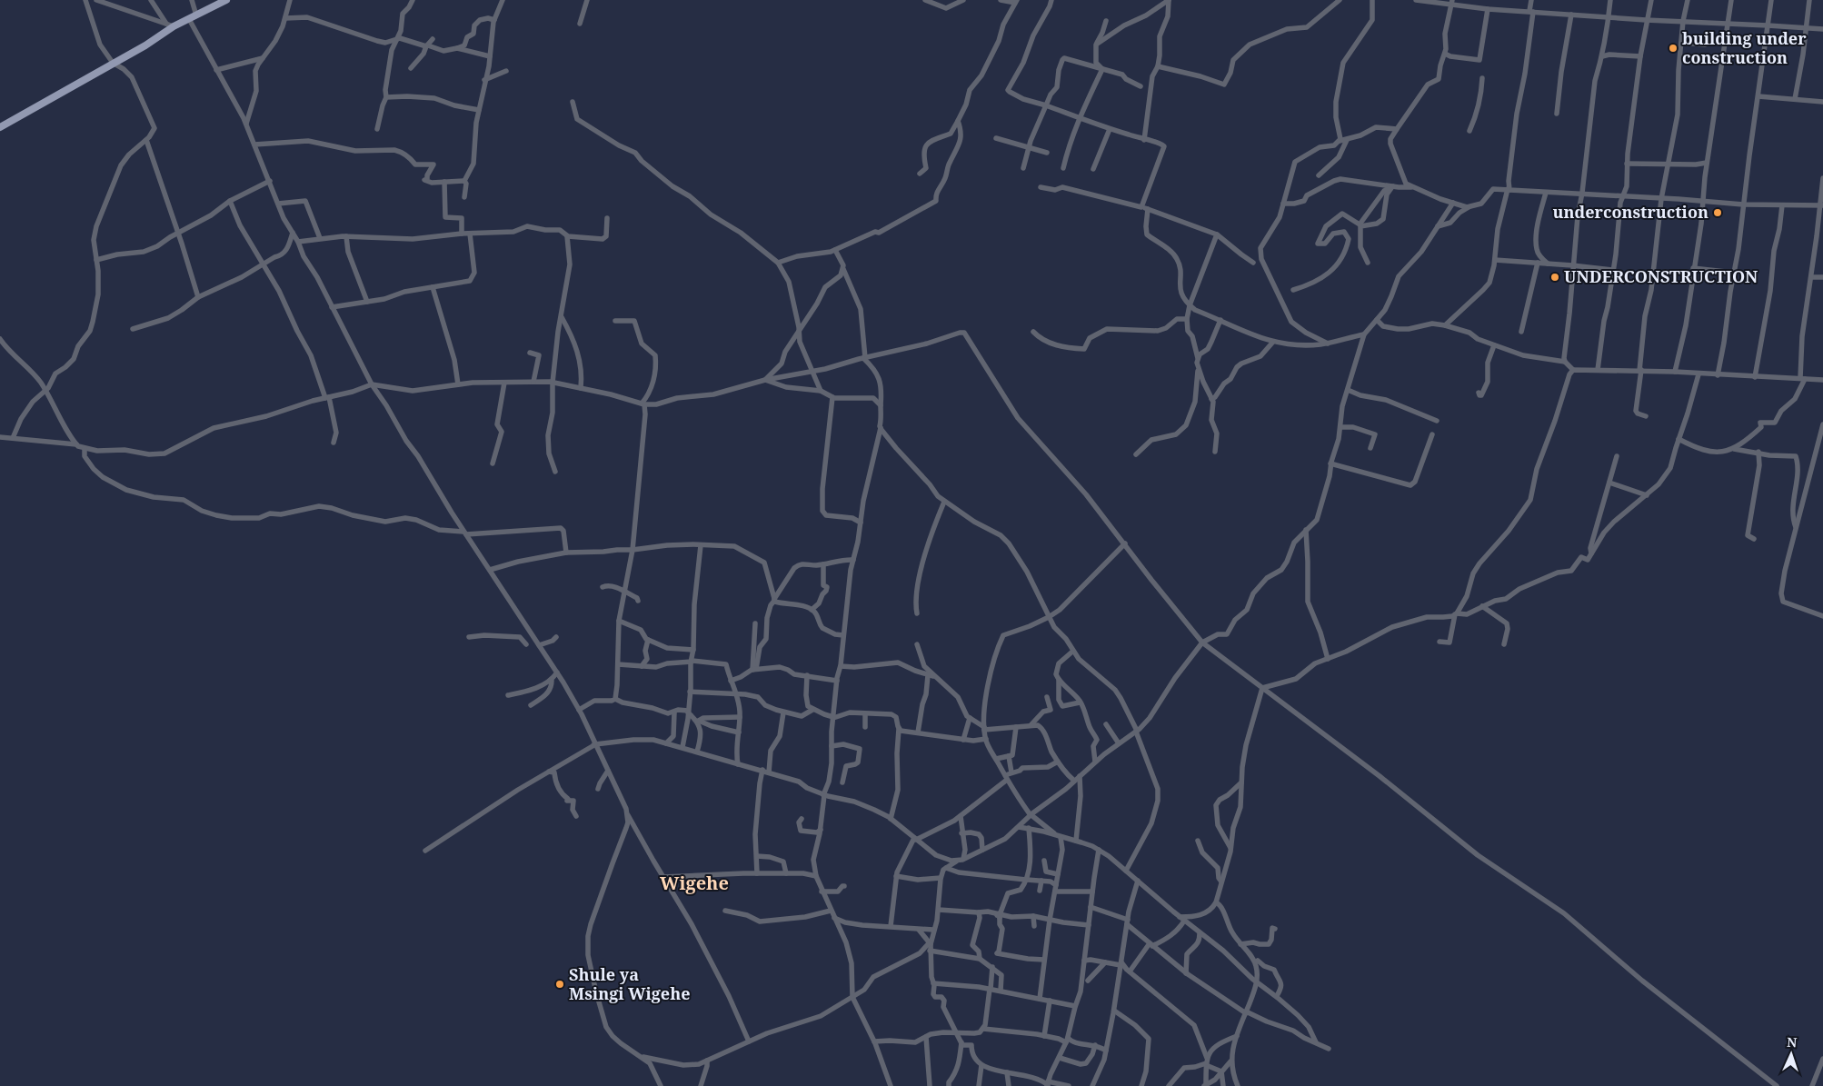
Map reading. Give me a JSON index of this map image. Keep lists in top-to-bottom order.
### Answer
{
  "districts": ["Wigehe"],
  "places": [
    "building under construction",
    "underconstruction",
    "UNDERCONSTRUCTION",
    "Shule ya Msingi Wigehe"
  ],
  "north": "top"
}
